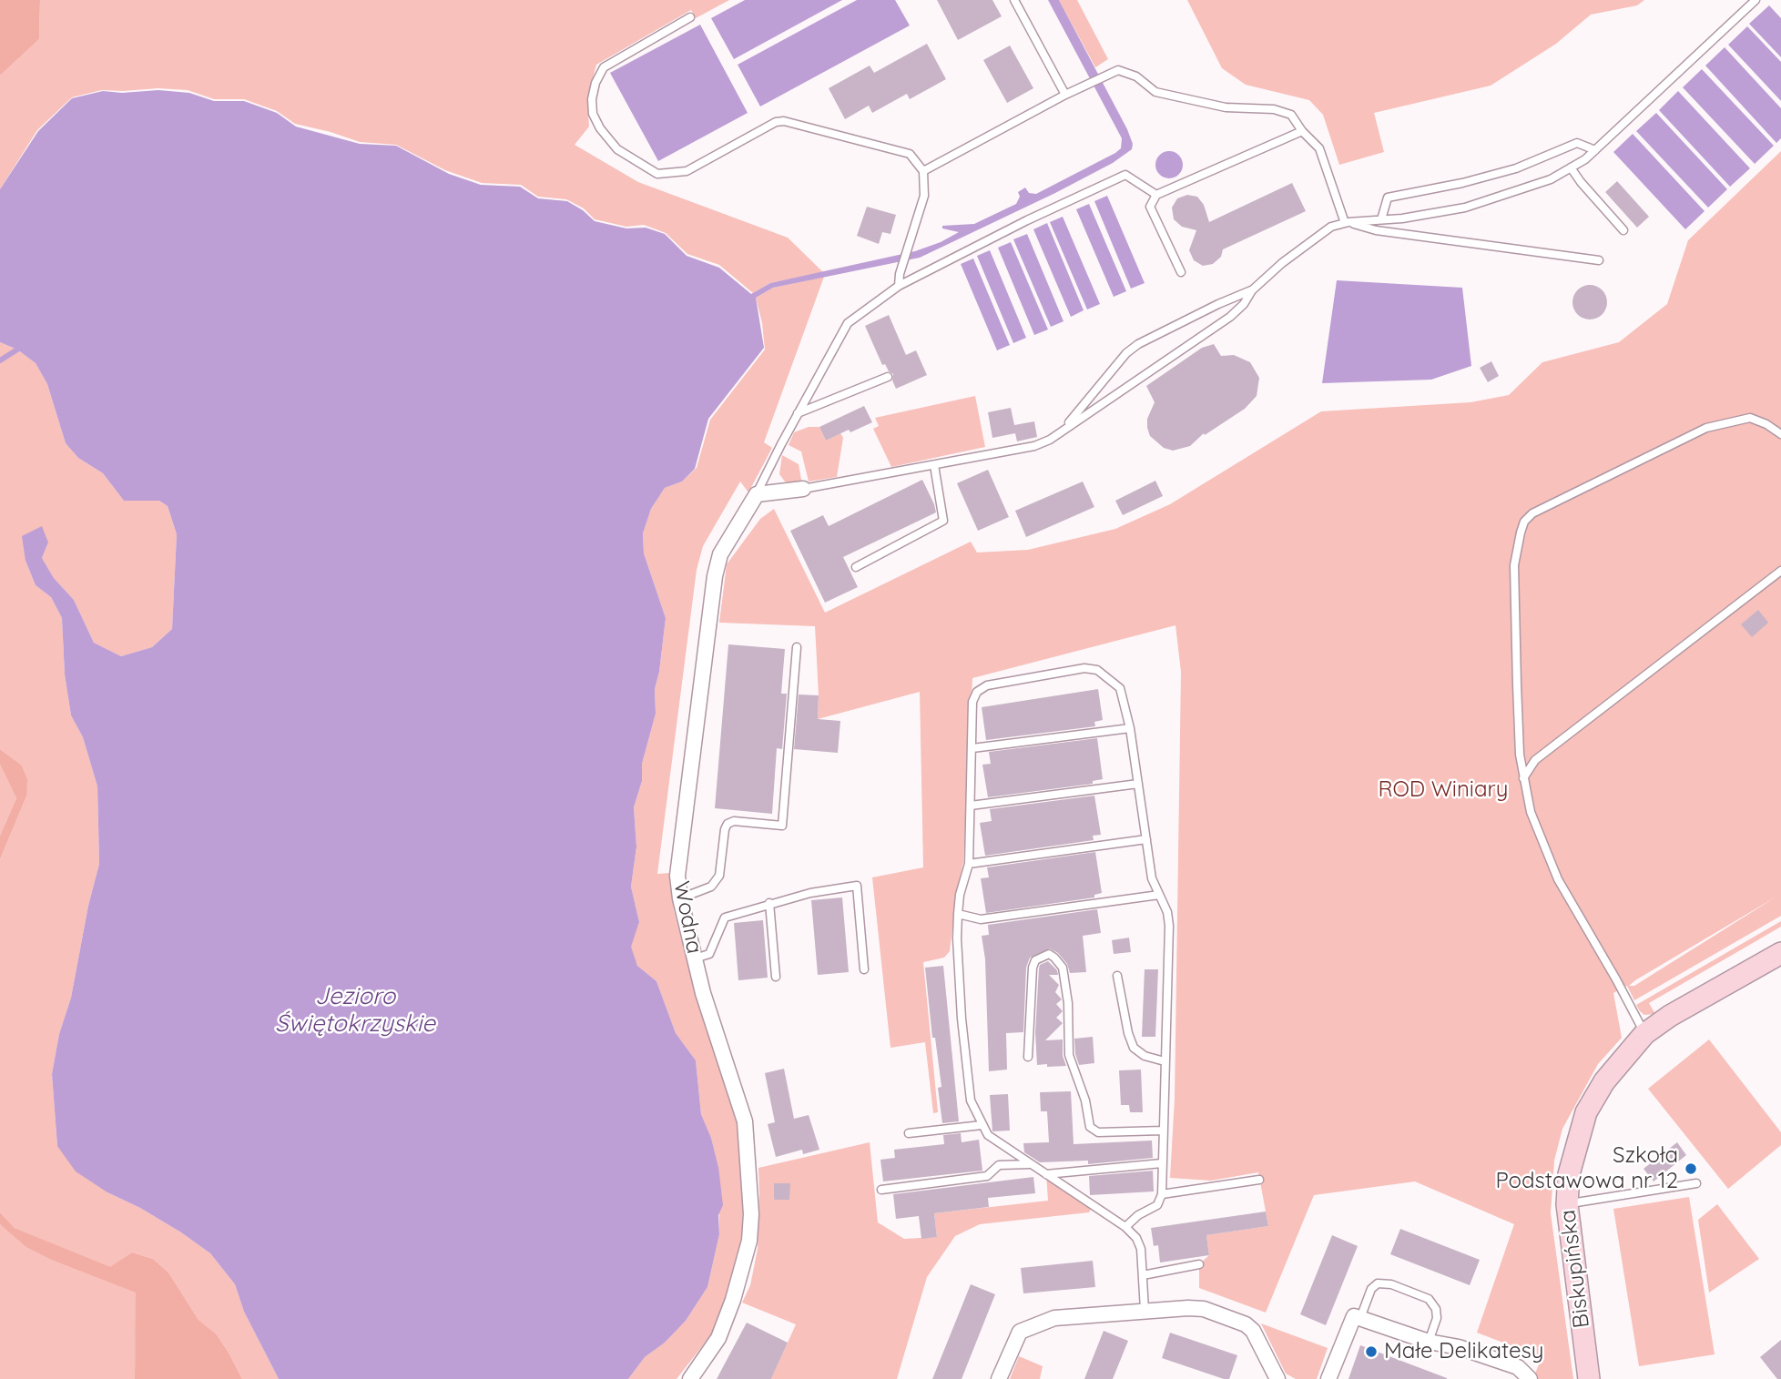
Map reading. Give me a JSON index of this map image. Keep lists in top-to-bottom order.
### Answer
{
  "streets": {
    "street": ["Wodna", "Biskupińska"]
  },
  "water": ["Jezioro Świętokrzyskie"],
  "parks": ["ROD Winiary"],
  "places": ["Szkoła Podstawowa nr 12", "Małe Delikatesy"]
}
